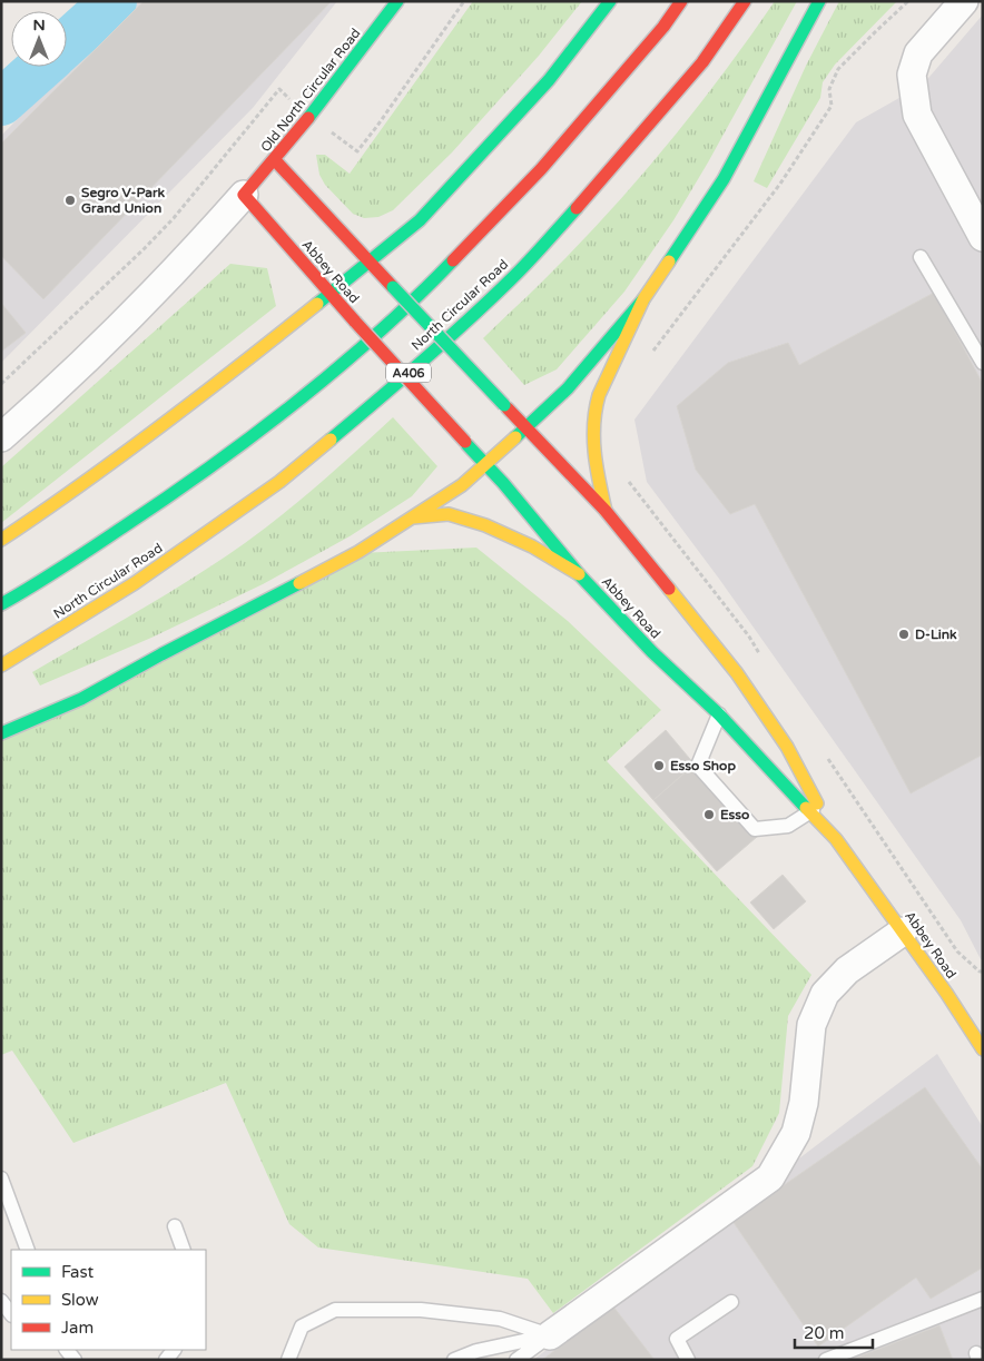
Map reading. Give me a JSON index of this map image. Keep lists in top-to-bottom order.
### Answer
{
  "streets": {
    "main road": [
      "Old North Circular Road",
      "Abbey Road",
      "North Circular Road",
      "A406"
    ]
  },
  "crossings": [
    ["Old North Circular Road", "Abbey Road"]
  ],
  "places": [
    "Segro V-Park Grand Union",
    "D-Link",
    "Esso Shop",
    "Esso"
  ],
  "legend": ["Fast", "Slow", "Jam"],
  "scale_bar": "20 m",
  "north": "top"
}
